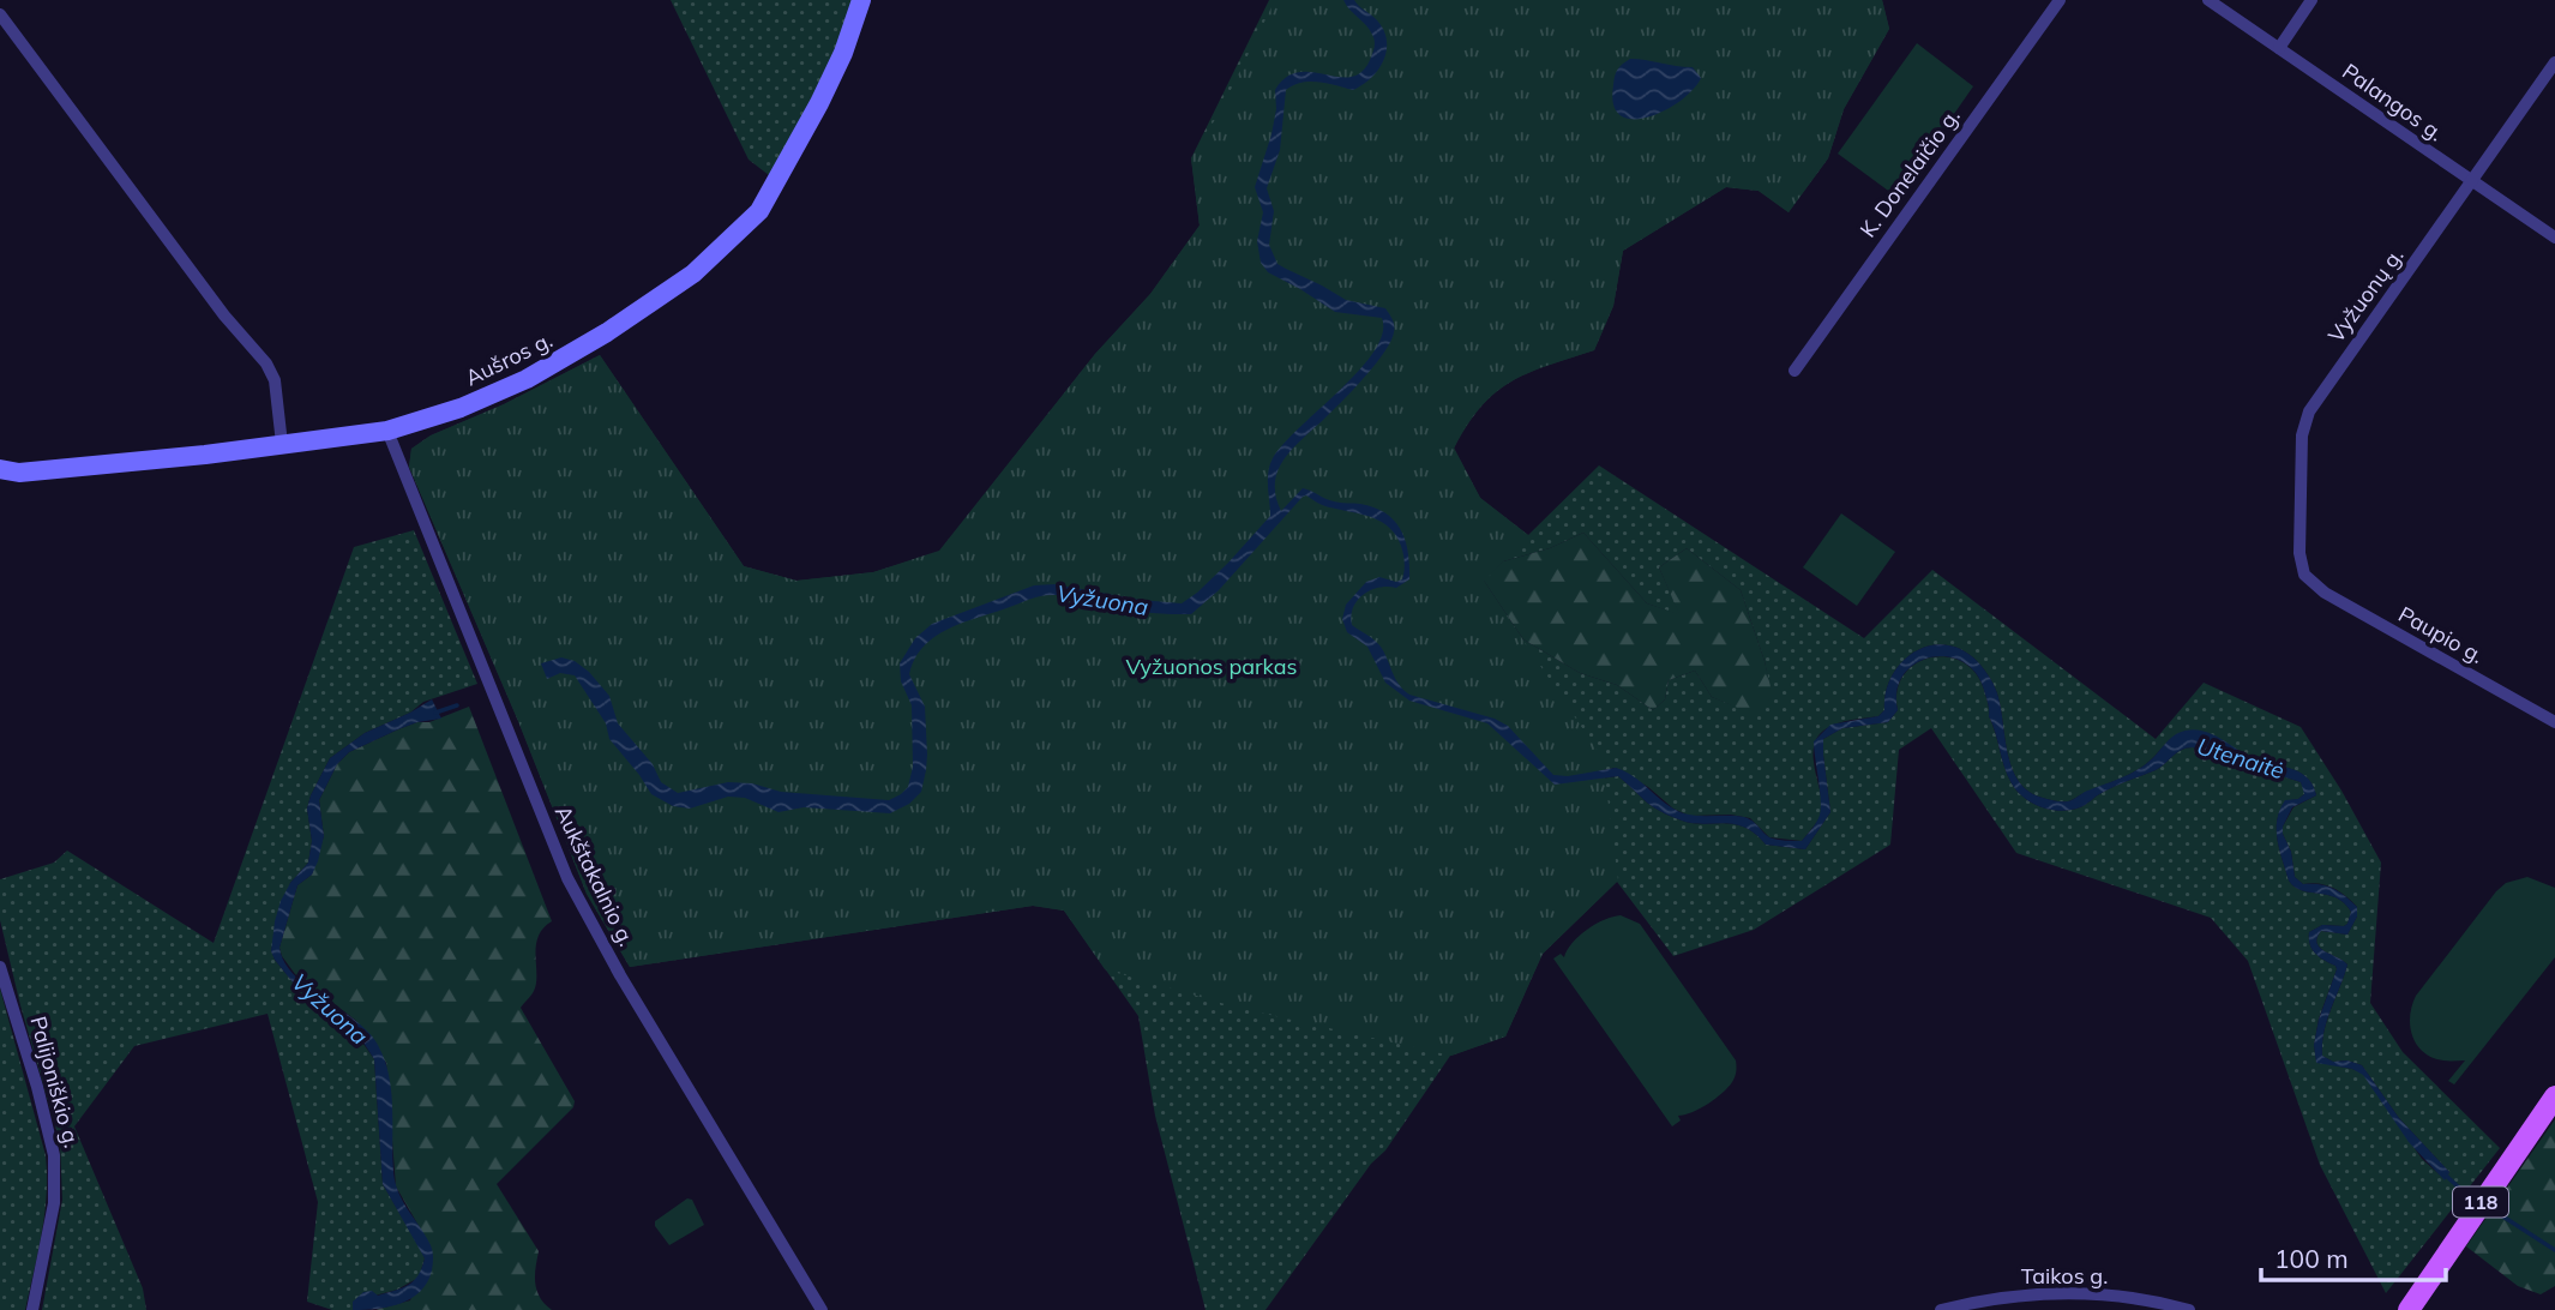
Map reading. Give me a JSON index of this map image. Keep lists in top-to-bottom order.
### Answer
{
  "streets": {
    "main road": ["118"],
    "street": [
      "Palangos g.",
      "K. Donelaičio g.",
      "Vyžuonų g.",
      "Aušros g.",
      "Paupio g.",
      "Aukštakalnio g.",
      "Palijoniškio g.",
      "Taikos g."
    ]
  },
  "crossings": [
    ["Palangos g.", "Vyžuonų g."],
    ["Vyžuonų g.", "Paupio g."],
    ["Aušros g.", "Aukštakalnio g."]
  ],
  "water": ["Vyžuona", "Utenaitė"],
  "parks": ["Vyžuonos parkas"],
  "scale_bar": "100 m"
}
